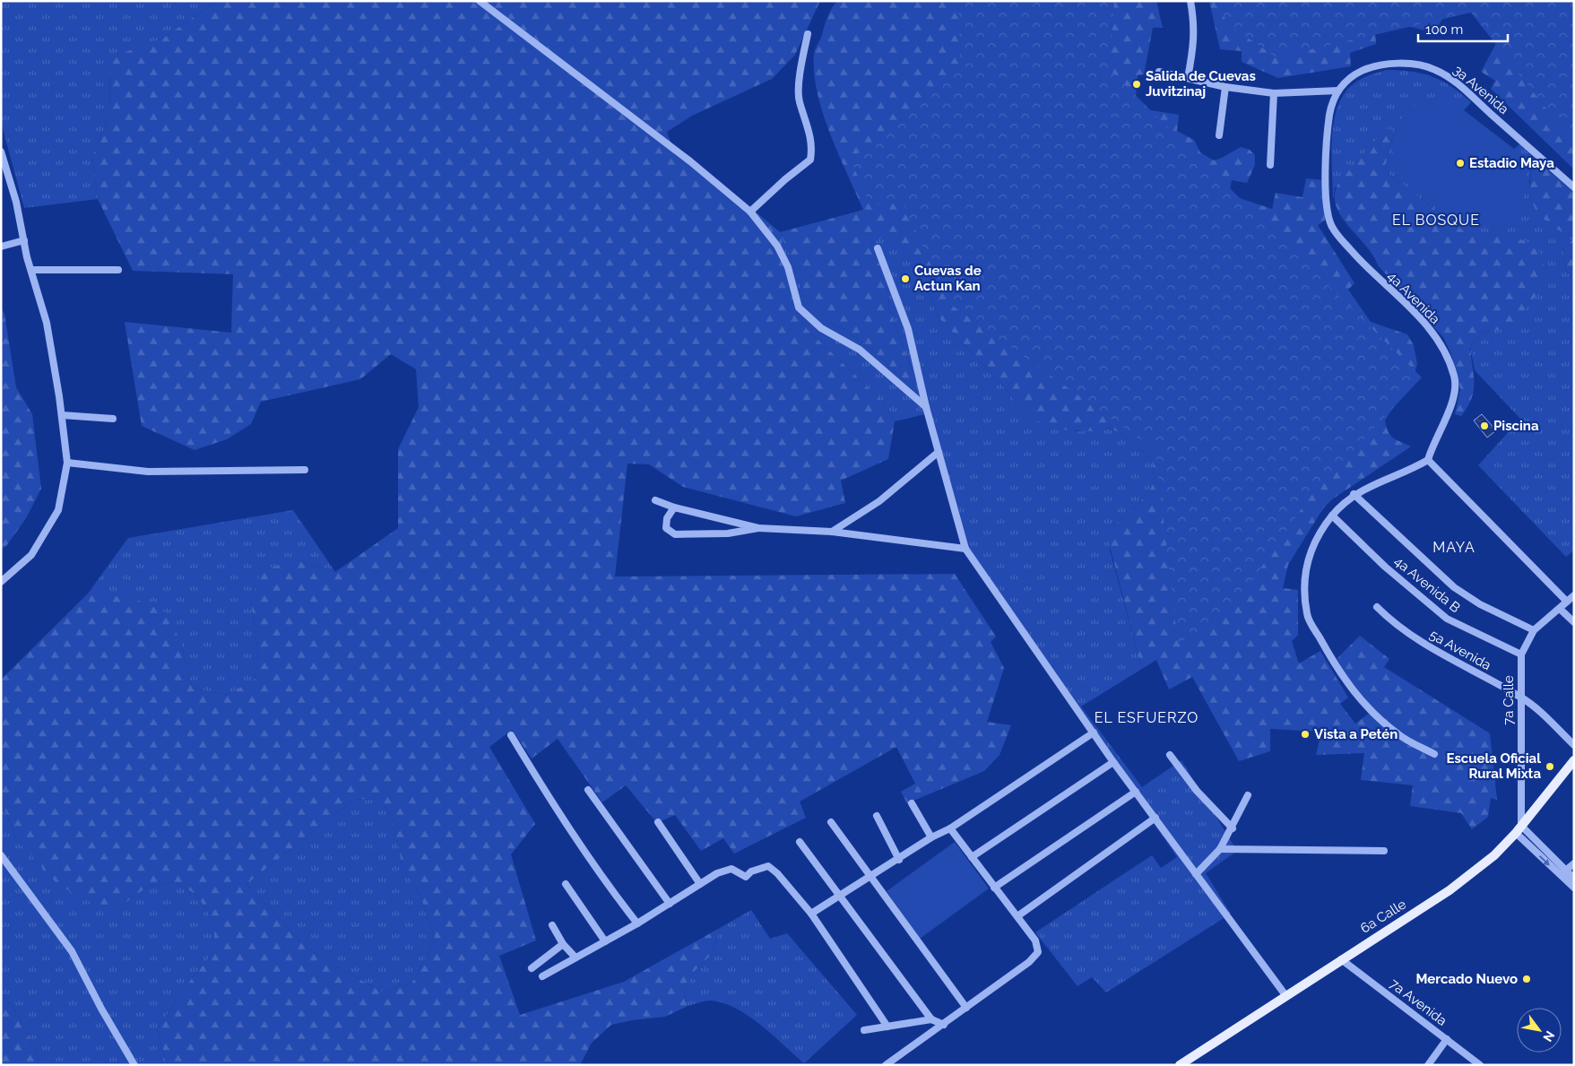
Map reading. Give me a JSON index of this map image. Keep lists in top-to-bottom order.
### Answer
{
  "streets": {
    "main road": ["6a Calle"],
    "street": [
      "3a Avenida",
      "4a Avenida",
      "4a Avenida B",
      "5a Avenida",
      "7a Calle",
      "7a Avenida"
    ]
  },
  "crossings": [
    ["3a Avenida", "4a Avenida"],
    ["4a Avenida B", "7a Calle"],
    ["5a Avenida", "7a Calle"],
    ["7a Calle", "6a Calle"],
    ["6a Calle", "7a Avenida"]
  ],
  "districts": ["EL BOSQUE", "MAYA", "EL ESFUERZO"],
  "places": [
    "Salida de Cuevas Juvitzinaj",
    "Estadio Maya",
    "Cuevas de Actun Kan",
    "Piscina",
    "Vista a Petén",
    "Escuela Oficial Rural Mixta",
    "Mercado Nuevo"
  ],
  "scale_bar": "100 m",
  "north": "bottom right"
}
